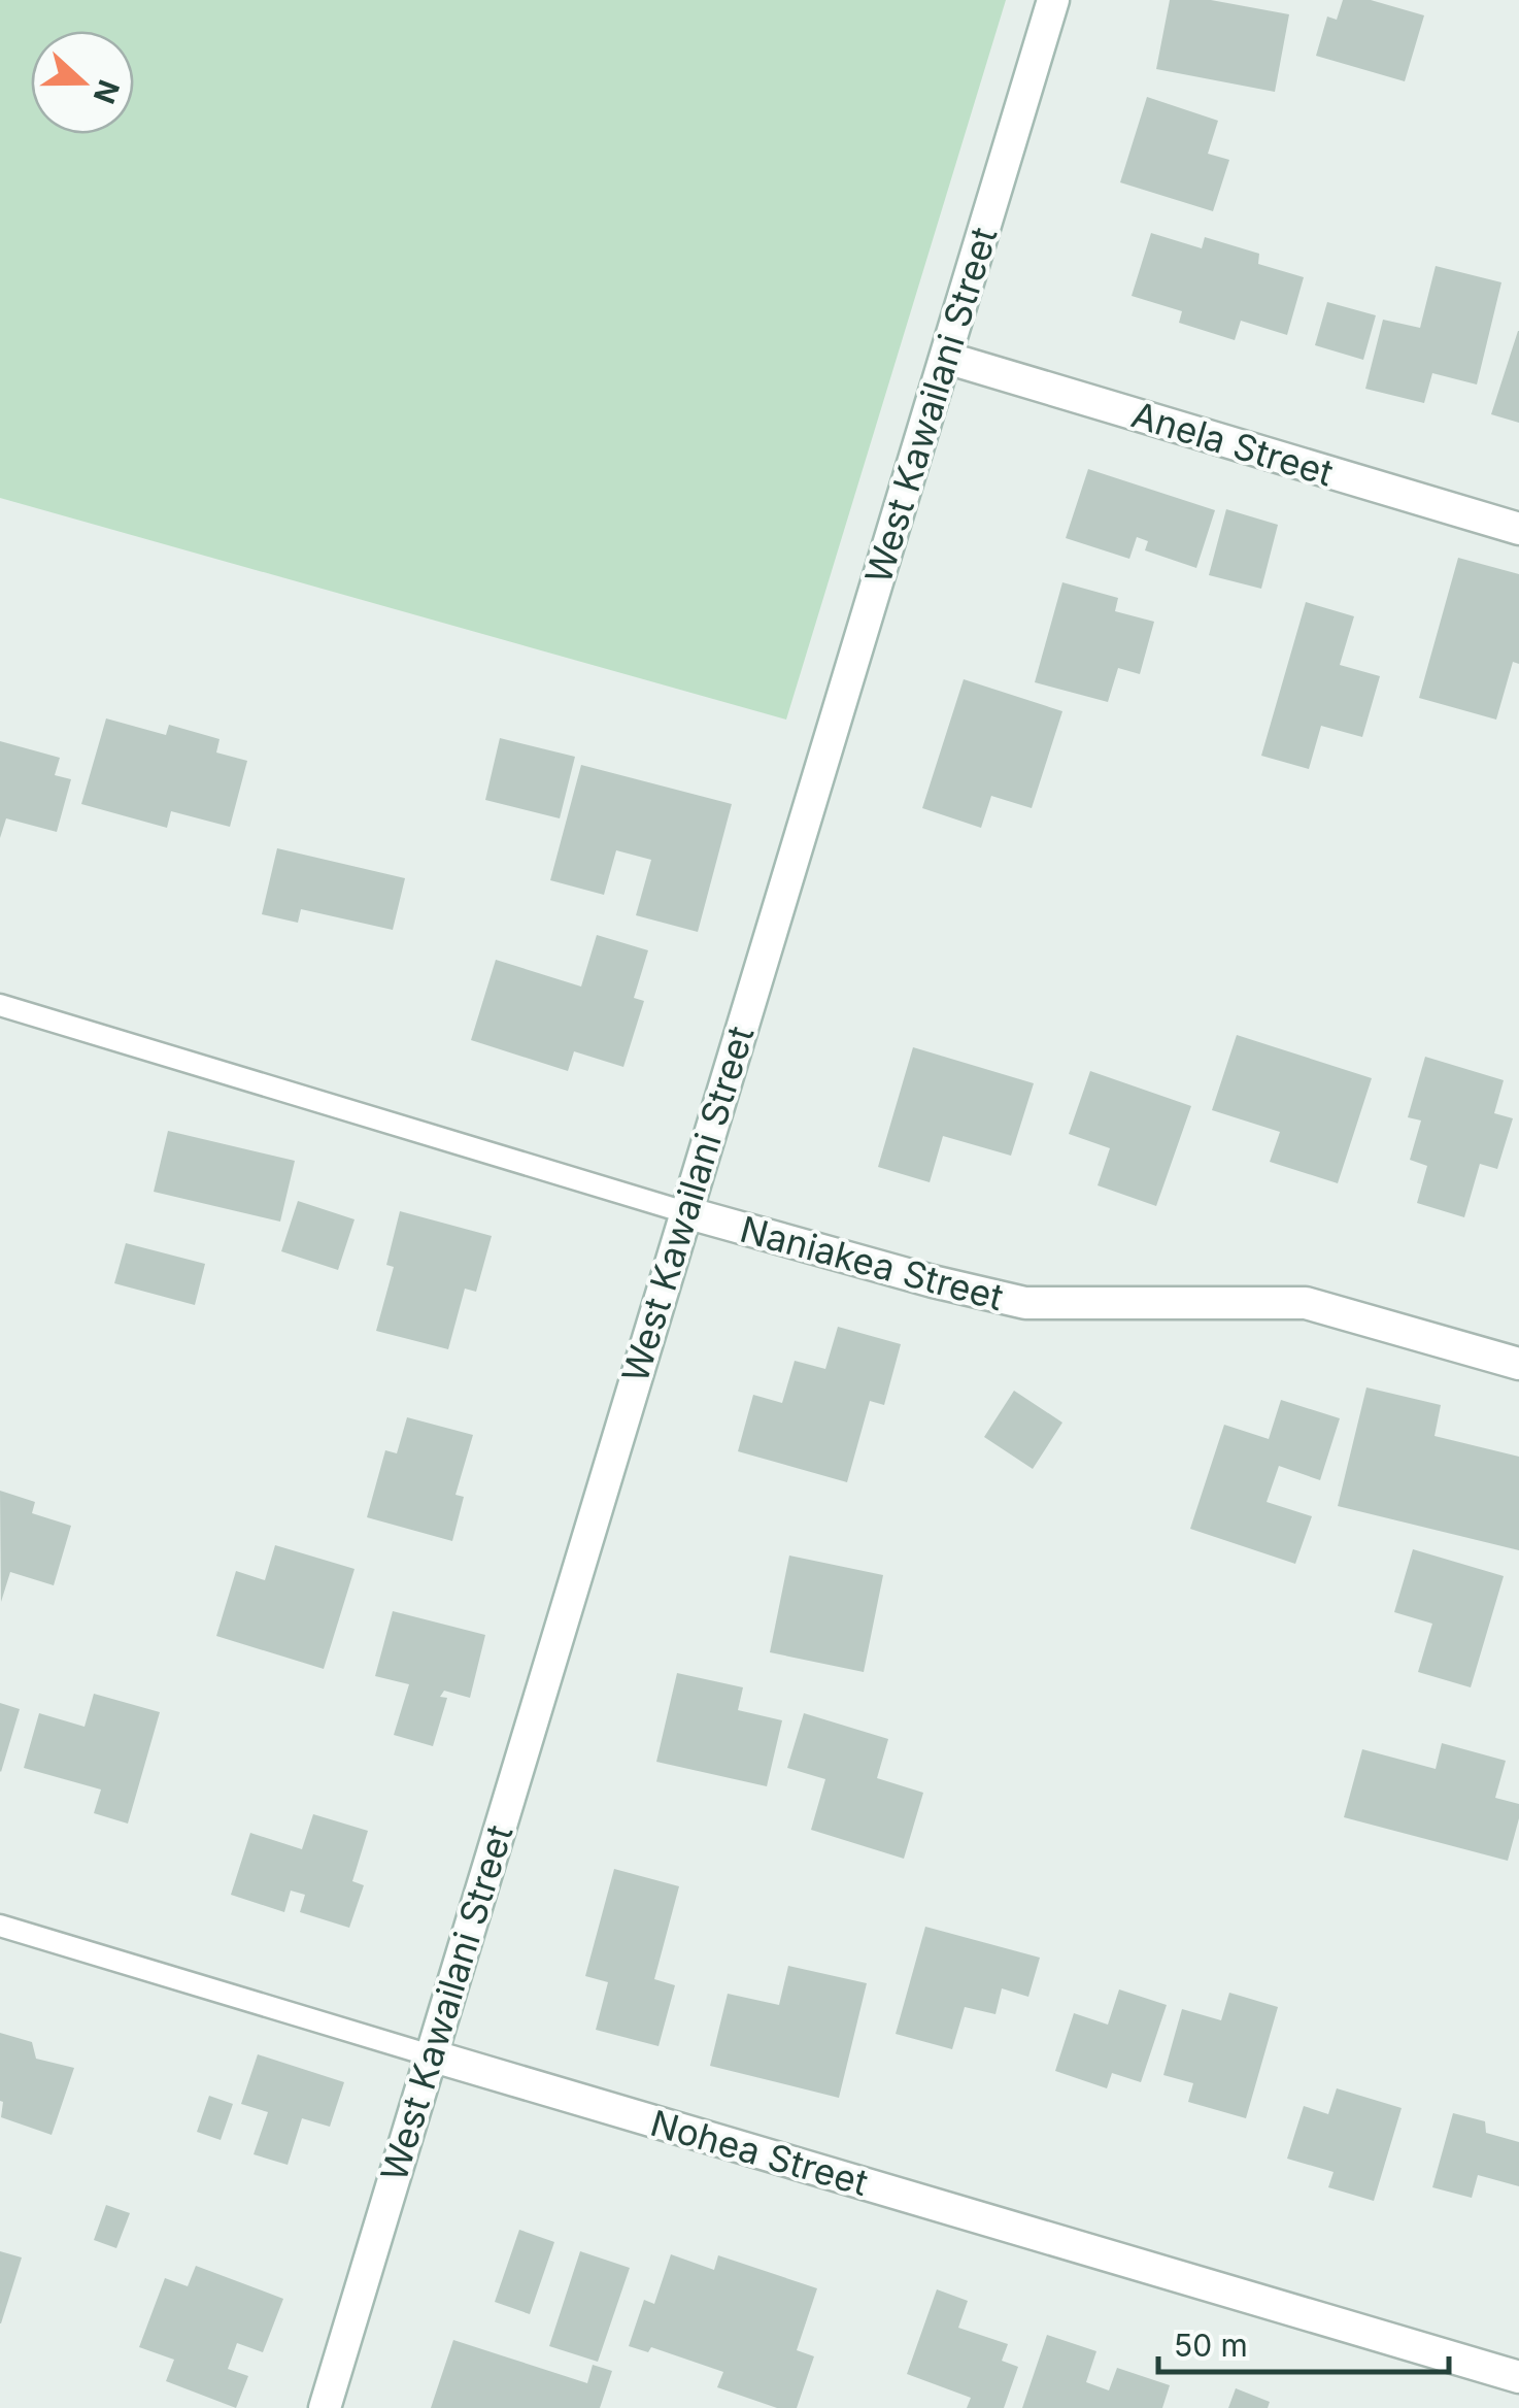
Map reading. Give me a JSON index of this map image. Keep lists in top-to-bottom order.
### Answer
{
  "streets": {
    "street": [
      "West Kawailani Street",
      "Anela Street",
      "Naniakea Street",
      "Nohea Street"
    ]
  },
  "crossings": [
    ["West Kawailani Street", "Anela Street"],
    ["West Kawailani Street", "Naniakea Street"],
    ["West Kawailani Street", "Nohea Street"]
  ],
  "scale_bar": "50 m",
  "north": "right"
}
